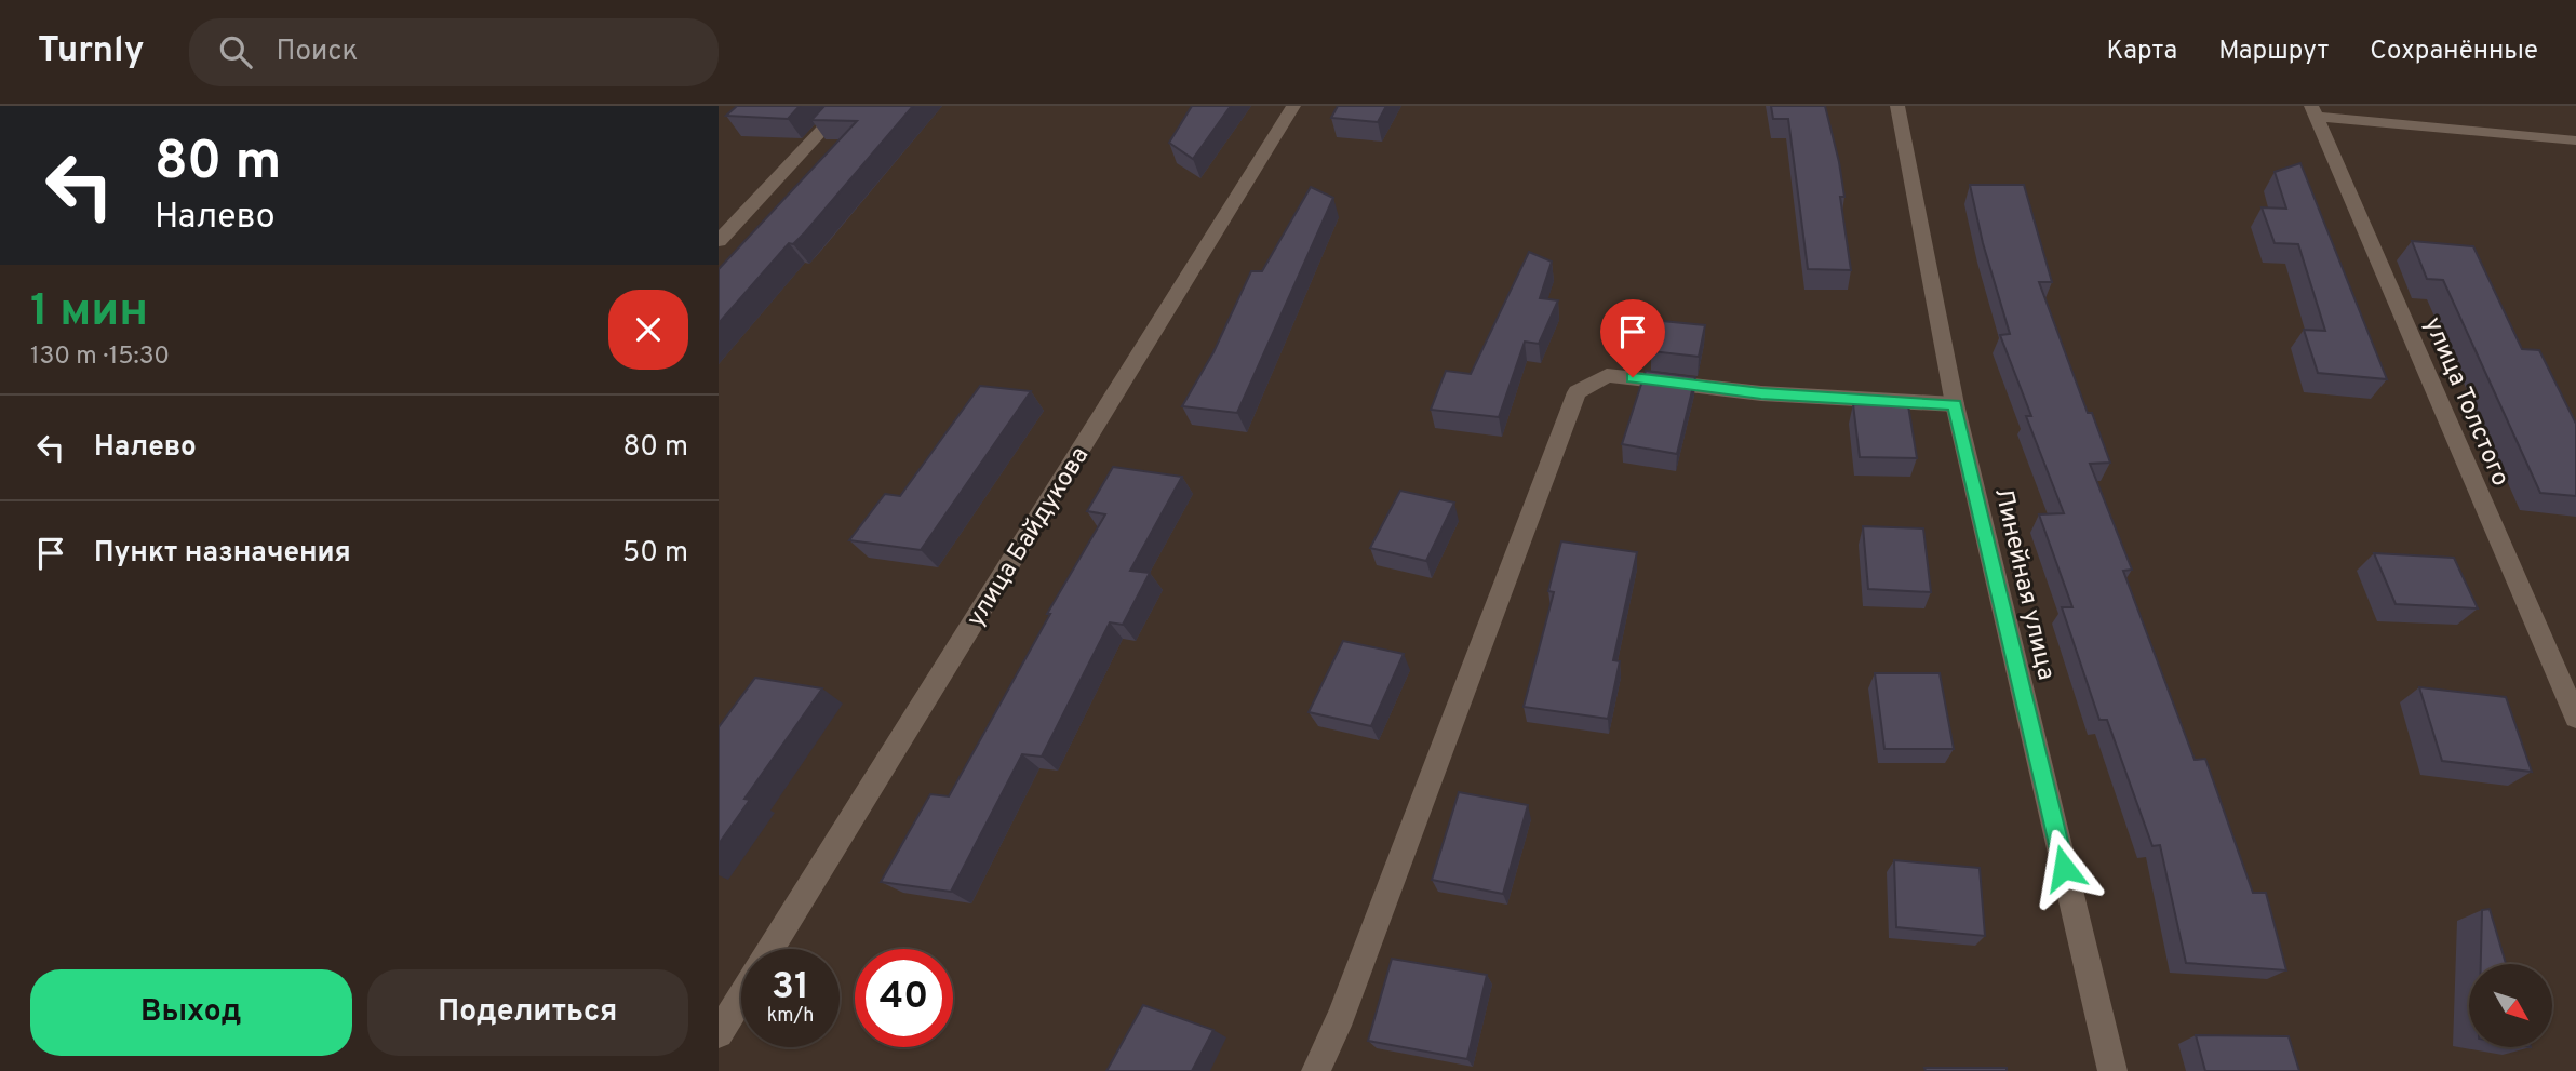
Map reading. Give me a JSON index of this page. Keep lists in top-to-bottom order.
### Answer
{
  "streets": {
    "street": ["улица Толстого", "улица Байдукова", "Линейная улица"]
  },
  "north": "bottom right",
  "page": {
    "header": "Turnly",
    "search": "Поиск",
    "nav": ["Карта", "Маршрут", "Сохранённые"],
    "turn": ["80 m", "Налево"],
    "heading": ["1 мин", "130 m · 15:30"],
    "list": [
      {
        "name": "Налево",
        "value": "80 m"
      },
      {
        "name": "Пункт назначения",
        "value": "50 m"
      }
    ],
    "speed": "31 km/h",
    "limit": "40",
    "buttons": ["Выход", "Поделиться"]
  }
}
